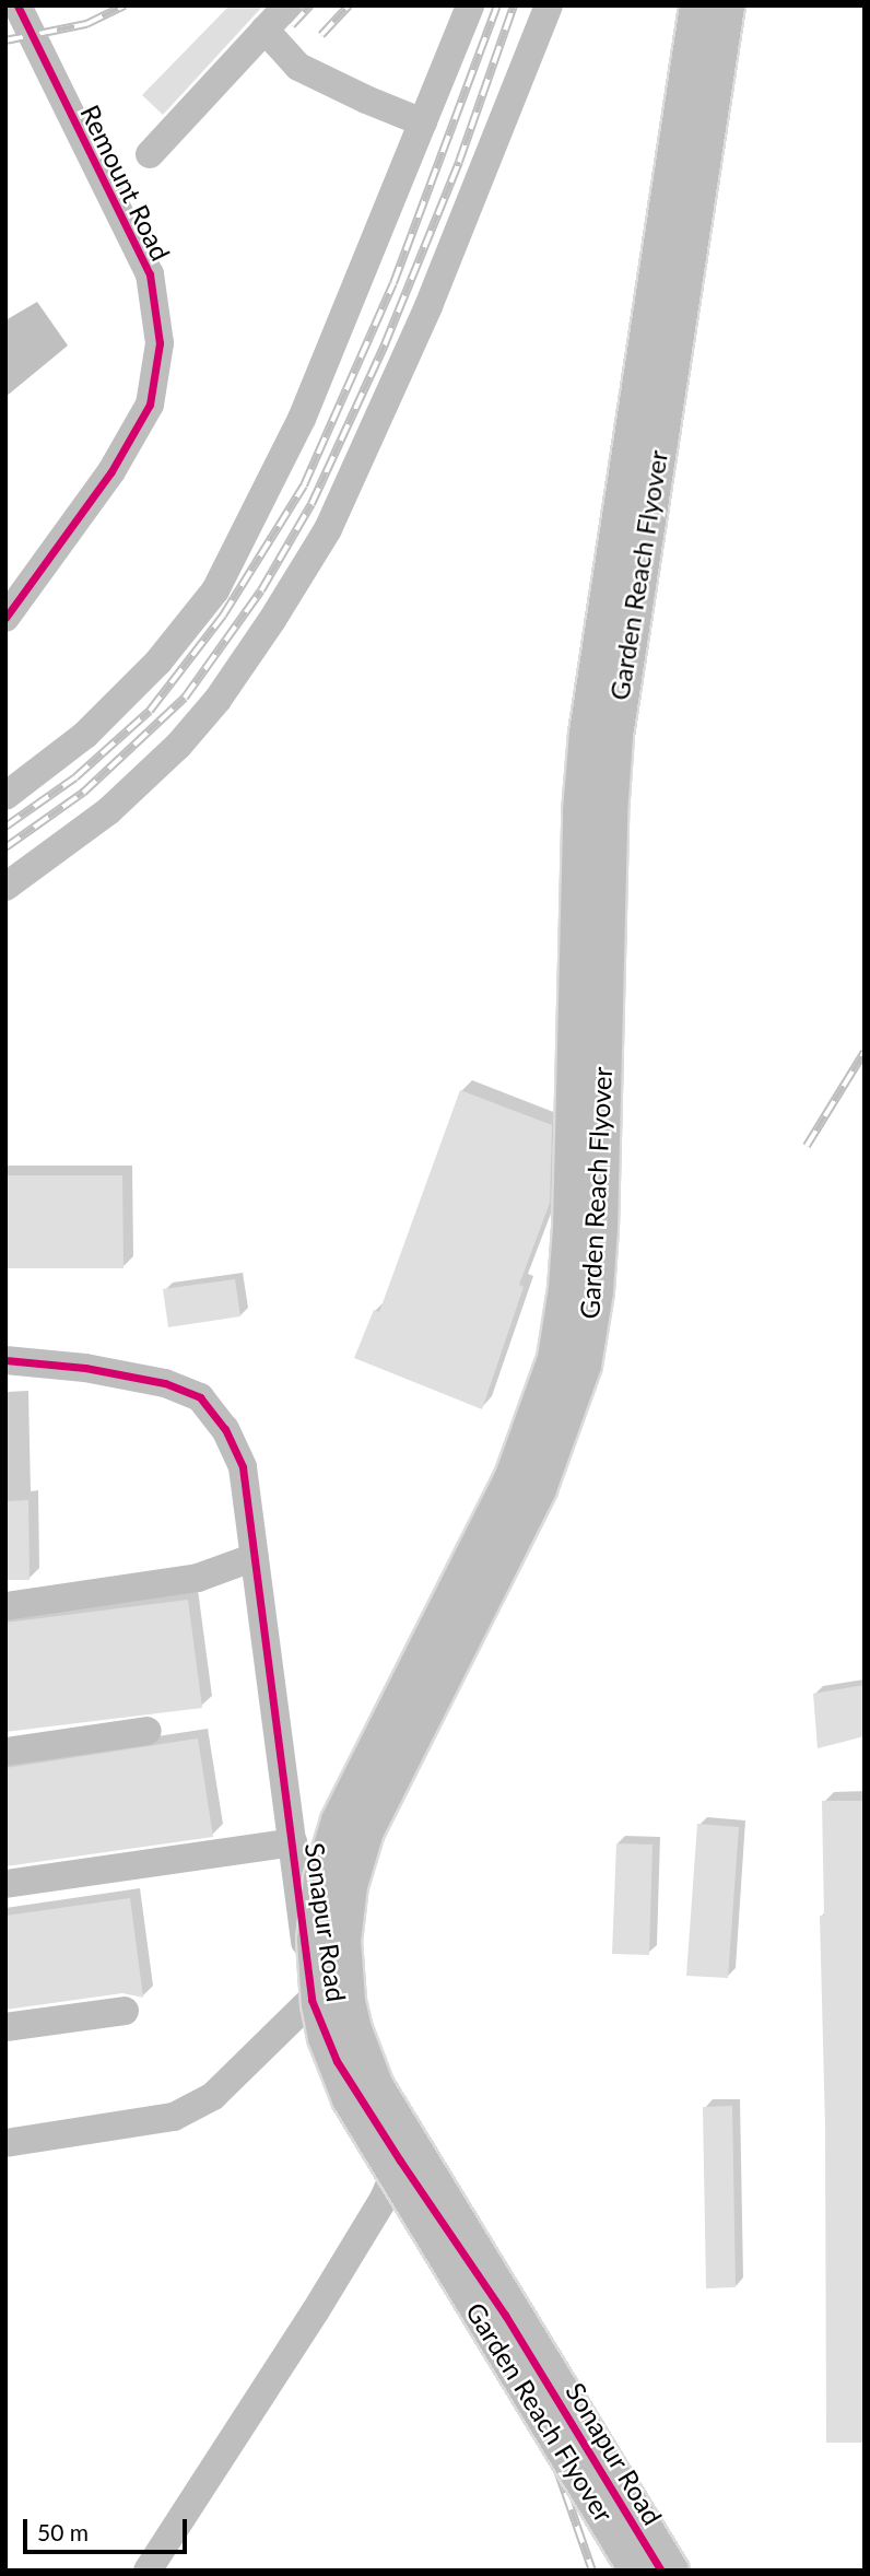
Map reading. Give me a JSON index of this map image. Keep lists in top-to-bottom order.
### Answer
{
  "streets": {
    "main road": ["Garden Reach Flyover"],
    "street": ["Remount Road", "Sonapur Road"]
  },
  "scale_bar": "50 m"
}
